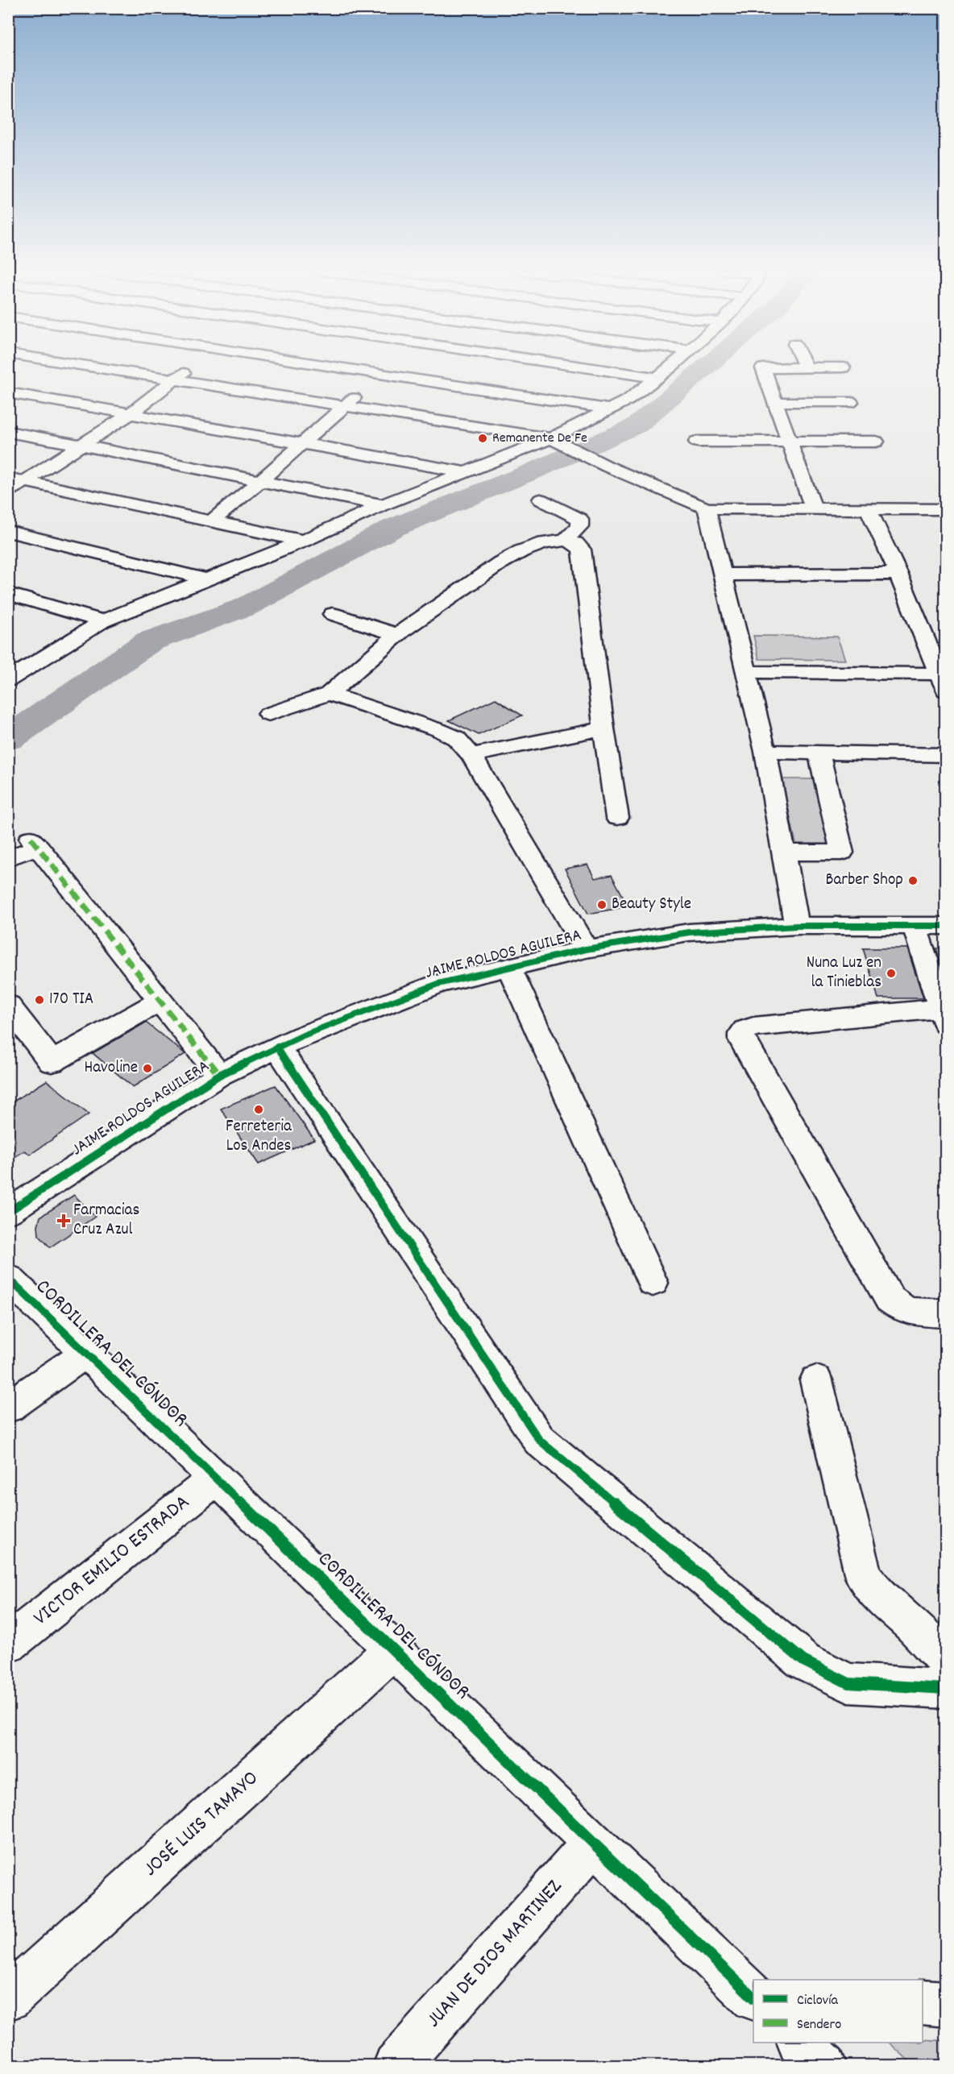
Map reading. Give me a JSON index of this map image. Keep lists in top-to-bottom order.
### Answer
{
  "streets": {
    "street": [
      "JAIME ROLDOS AGUILERA",
      "CORDILLERA DEL CÓNDOR",
      "VICTOR EMILIO ESTRADA",
      "JOSÉ LUIS TAMAYO",
      "JUAN DE DIOS MARTINEZ"
    ]
  },
  "crossings": [
    ["CORDILLERA DEL CÓNDOR", "VICTOR EMILIO ESTRADA"],
    ["CORDILLERA DEL CÓNDOR", "JOSÉ LUIS TAMAYO"],
    ["CORDILLERA DEL CÓNDOR", "JUAN DE DIOS MARTINEZ"]
  ],
  "places": {
    "other": [
      "Remanente De Fe",
      "Barber Shop",
      "Beauty Style",
      "Nuna Luz en la Tinieblas",
      "170 TIA",
      "Havoline",
      "Ferreteria Los Andes"
    ],
    "health": ["Farmacias Cruz Azul"]
  },
  "legend": ["Ciclovía", "Sendero"]
}
